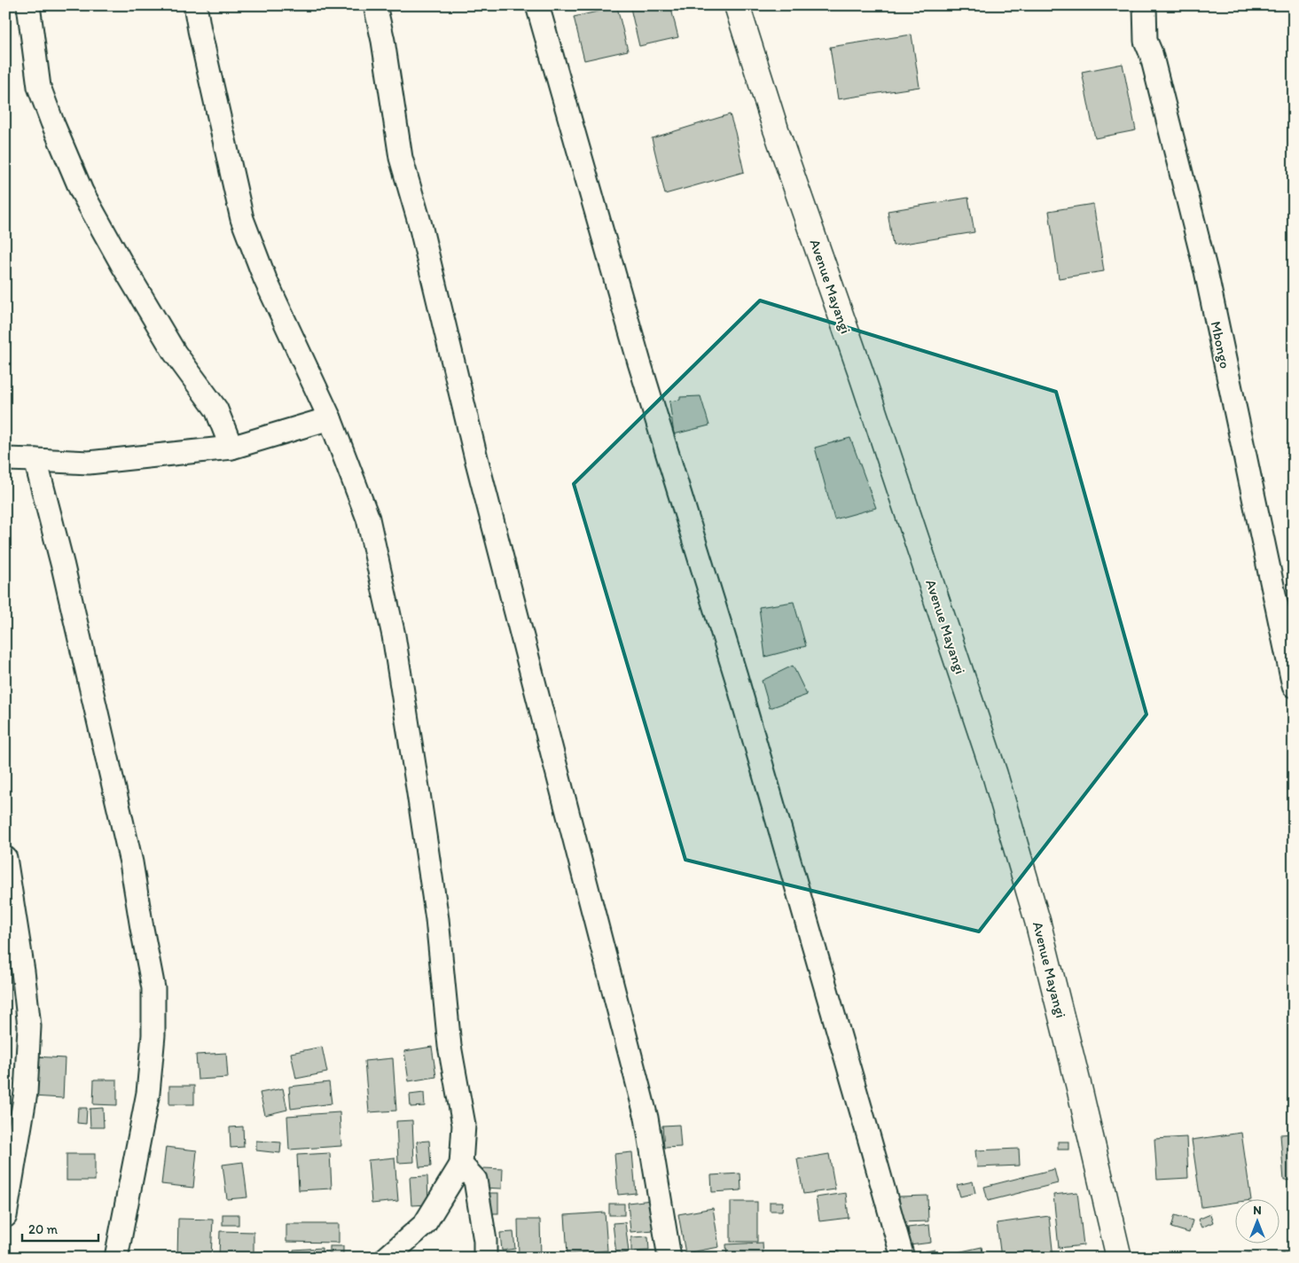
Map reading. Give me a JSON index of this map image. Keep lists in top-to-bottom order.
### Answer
{
  "streets": {
    "street": ["Avenue Mayangi", "Mbongo"]
  },
  "scale_bar": "20 m",
  "north": "top"
}
